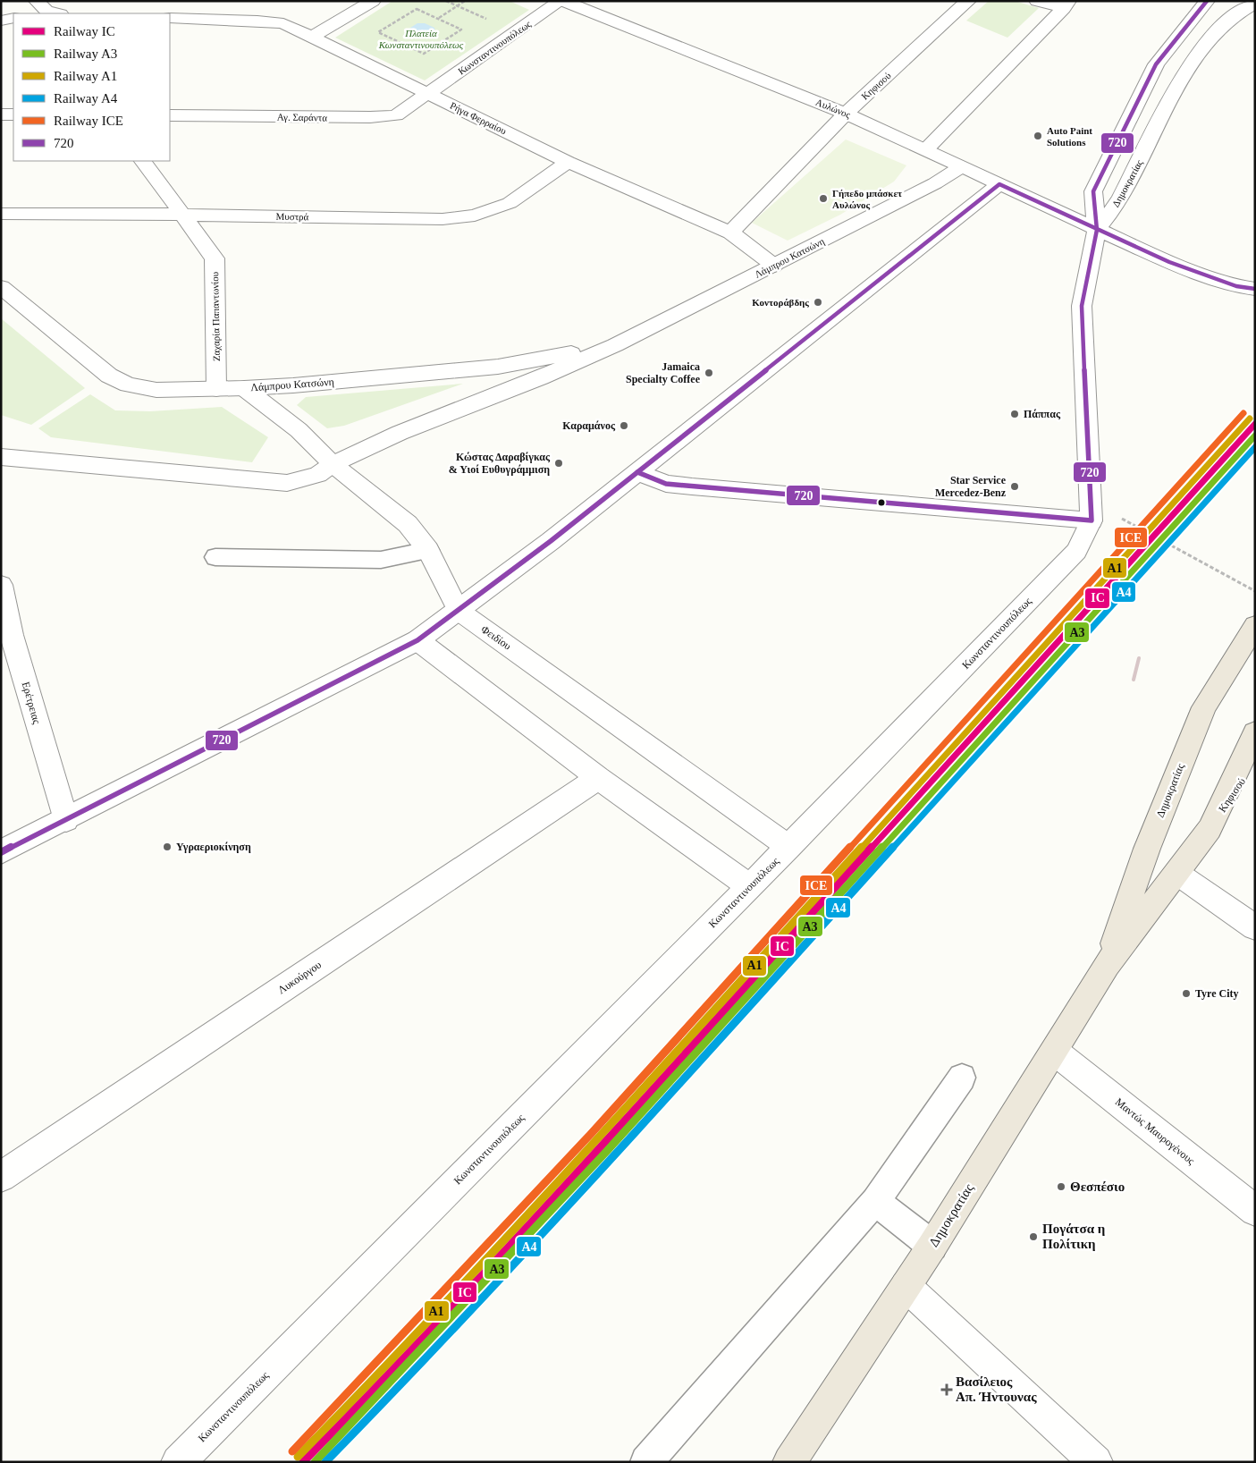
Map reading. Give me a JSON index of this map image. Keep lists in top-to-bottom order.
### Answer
{
  "streets": {
    "main road": ["Δημοκρατίας"],
    "street": [
      "Κωνσταντινουπόλεως",
      "Κηφισού",
      "Αυλώνος",
      "Αγ. Σαράντα",
      "Ρήγα Φερραίου",
      "Μυστρά",
      "Λάμπρου Κατσώνη",
      "Ζαχαρία Παπαντωνίου",
      "Φειδίου",
      "Ερέτρειας",
      "Λυκούργου",
      "Μαντώς Μαυρογένους"
    ]
  },
  "crossings": [
    ["Κωνσταντινουπόλεως", "Αυλώνος"],
    ["Κωνσταντινουπόλεως", "Αγ. Σαράντα"],
    ["Κωνσταντινουπόλεως", "Ρήγα Φερραίου"],
    ["Κωνσταντινουπόλεως", "Δημοκρατίας"],
    ["Κωνσταντινουπόλεως", "Φειδίου"],
    ["Κηφισού", "Αυλώνος"],
    ["Κηφισού", "Ρήγα Φερραίου"],
    ["Κηφισού", "Δημοκρατίας"],
    ["Αυλώνος", "Δημοκρατίας"],
    ["Αυλώνος", "Λάμπρου Κατσώνη"],
    ["Αγ. Σαράντα", "Ρήγα Φερραίου"],
    ["Ρήγα Φερραίου", "Μυστρά"],
    ["Ρήγα Φερραίου", "Λάμπρου Κατσώνη"],
    ["Δημοκρατίας", "Μαντώς Μαυρογένους"],
    ["Μυστρά", "Ζαχαρία Παπαντωνίου"],
    ["Λάμπρου Κατσώνη", "Ζαχαρία Παπαντωνίου"],
    ["Λάμπρου Κατσώνη", "Φειδίου"]
  ],
  "parks": ["Πλατεία Κωνσταντινουπόλεως"],
  "places": {
    "other": [
      "Auto Paint Solutions",
      "Γήπεδο μπάσκετ Αυλώνος",
      "Κοντοράβδης",
      "Jamaica Specialty Coffee",
      "Πάππας",
      "Καραμάνος",
      "Κώστας Δαραβίγκας & Υιοί Ευθυγράμμιση",
      "Star Service Mercedez-Benz",
      "Υγραεριοκίνηση",
      "Tyre City",
      "Θεσπέσιο",
      "Πογάτσα η Πολίτικη"
    ],
    "health": ["Βασίλειος Απ. Ήντουνας"]
  },
  "lines": [
    "transit line 720",
    "rail line ICE",
    "rail line A1",
    "rail line IC",
    "rail line A3",
    "rail line A4"
  ],
  "legend": [
    "Railway IC",
    "Railway A3",
    "Railway A1",
    "Railway A4",
    "Railway ICE",
    "720"
  ]
}
